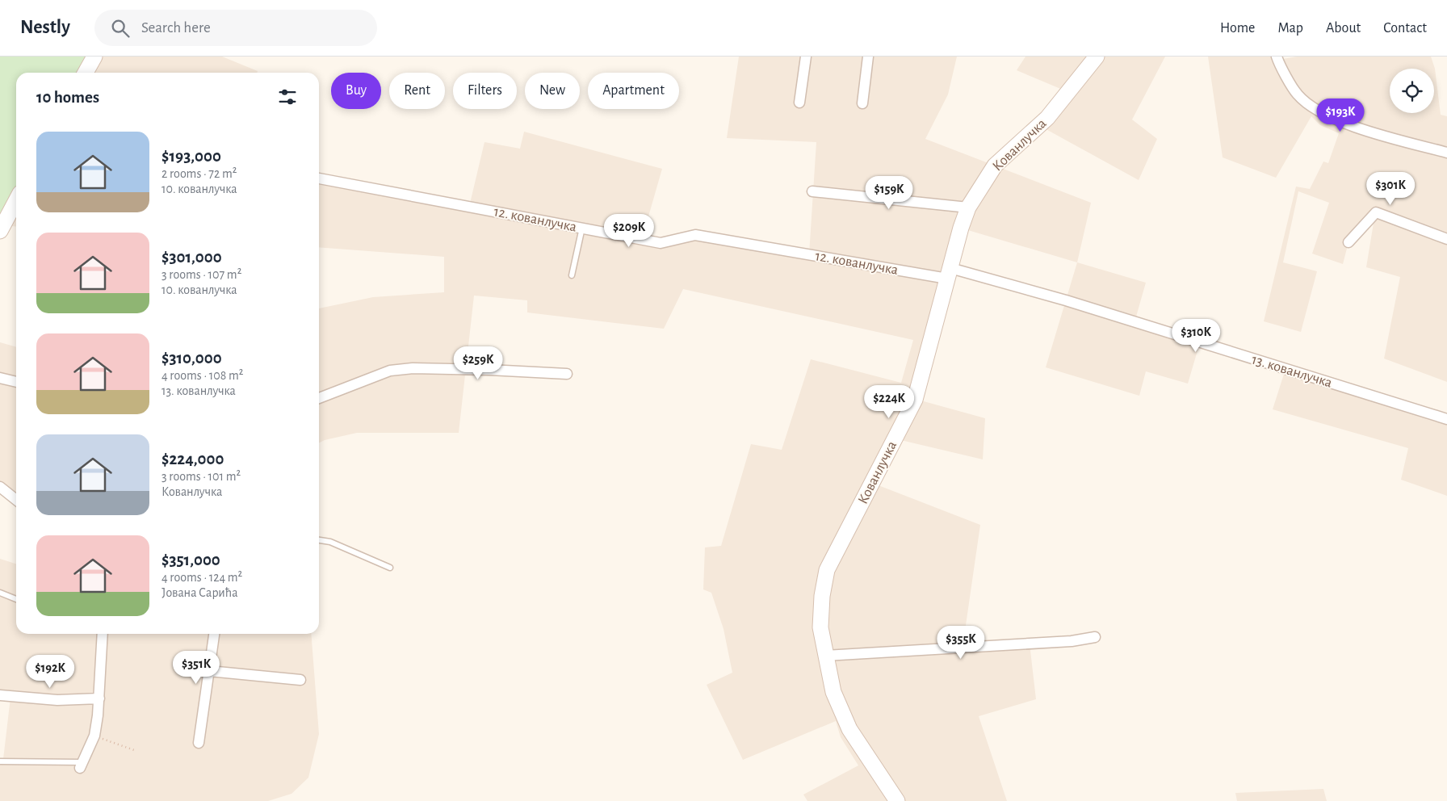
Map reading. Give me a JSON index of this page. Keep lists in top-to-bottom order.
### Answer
{
  "streets": {
    "street": ["Кованлучка", "12. кованлучка", "13. кованлучка"]
  },
  "crossings": [
    ["Кованлучка", "12. кованлучка"],
    ["Кованлучка", "13. кованлучка"],
    ["12. кованлучка", "13. кованлучка"]
  ],
  "page": {
    "header": "Nestly",
    "search": "Search here",
    "nav": [
      "Home",
      "Map",
      "About",
      "Contact"
    ],
    "chip": [
      "Buy",
      "Rent",
      "Filters",
      "New",
      "Apartment"
    ],
    "heading": "10 homes",
    "price": [
      "$193K",
      "$301K",
      "$159K",
      "$209K",
      "$310K",
      "$259K",
      "$224K",
      "$355K",
      "$351K",
      "$192K"
    ],
    "list": [
      {
        "name": "$193,000",
        "note": "2 rooms · 72 m² · 10. кованлучка"
      },
      {
        "name": "$301,000",
        "note": "3 rooms · 107 m² · 10. кованлучка"
      },
      {
        "name": "$310,000",
        "note": "4 rooms · 108 m² · 13. кованлучка"
      },
      {
        "name": "$224,000",
        "note": "3 rooms · 101 m² · Кованлучка"
      },
      {
        "name": "$351,000",
        "note": "4 rooms · 124 m² · Јована Сарића"
      }
    ]
  }
}
